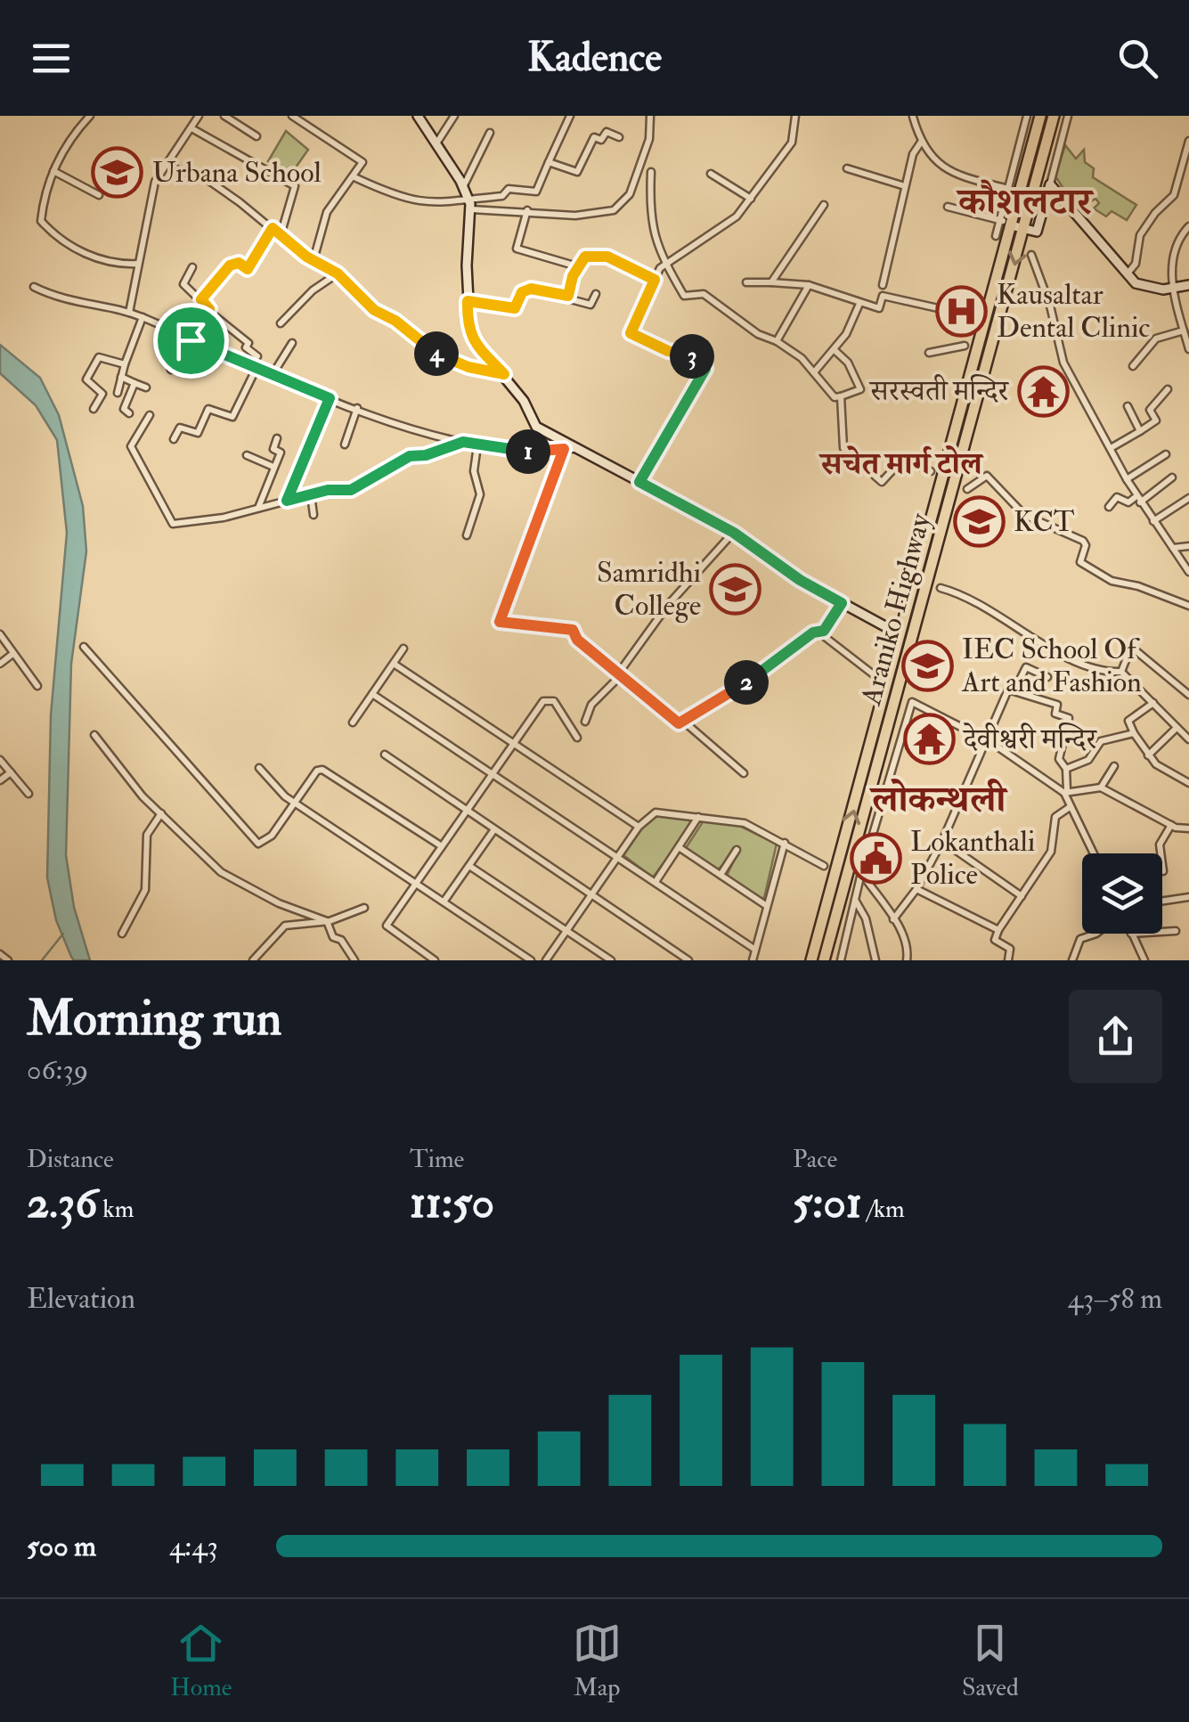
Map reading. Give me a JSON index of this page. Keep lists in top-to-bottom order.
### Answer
{
  "streets": {
    "highway": ["Araniko Highway"]
  },
  "districts": ["कौशलटार", "सचेत मार्ग टोल", "लोकन्थली"],
  "places": {
    "school or university": [
      "Urbana School",
      "KCT",
      "Samridhi College",
      "IEC School Of Art and Fashion"
    ],
    "hospital": ["Kausaltar Dental Clinic"],
    "temple": ["सरस्वती मन्दिर", "देवीश्वरी मन्दिर"],
    "public building": ["Lokanthali Police"]
  },
  "page": {
    "header": "Kadence",
    "pins": [
      "4",
      "3",
      "1",
      "2"
    ],
    "heading": ["Morning run", "06:39"],
    "stats": [
      ["Distance", "2.36 km"],
      ["Time", "11:50"],
      ["Pace", "5:01 /km"]
    ],
    "chart": ["Elevation", "43–58 m"],
    "list": [
      {
        "name": "500 m",
        "note": "4:43"
      }
    ],
    "tabs": ["Home", "Map", "Saved"]
  }
}
